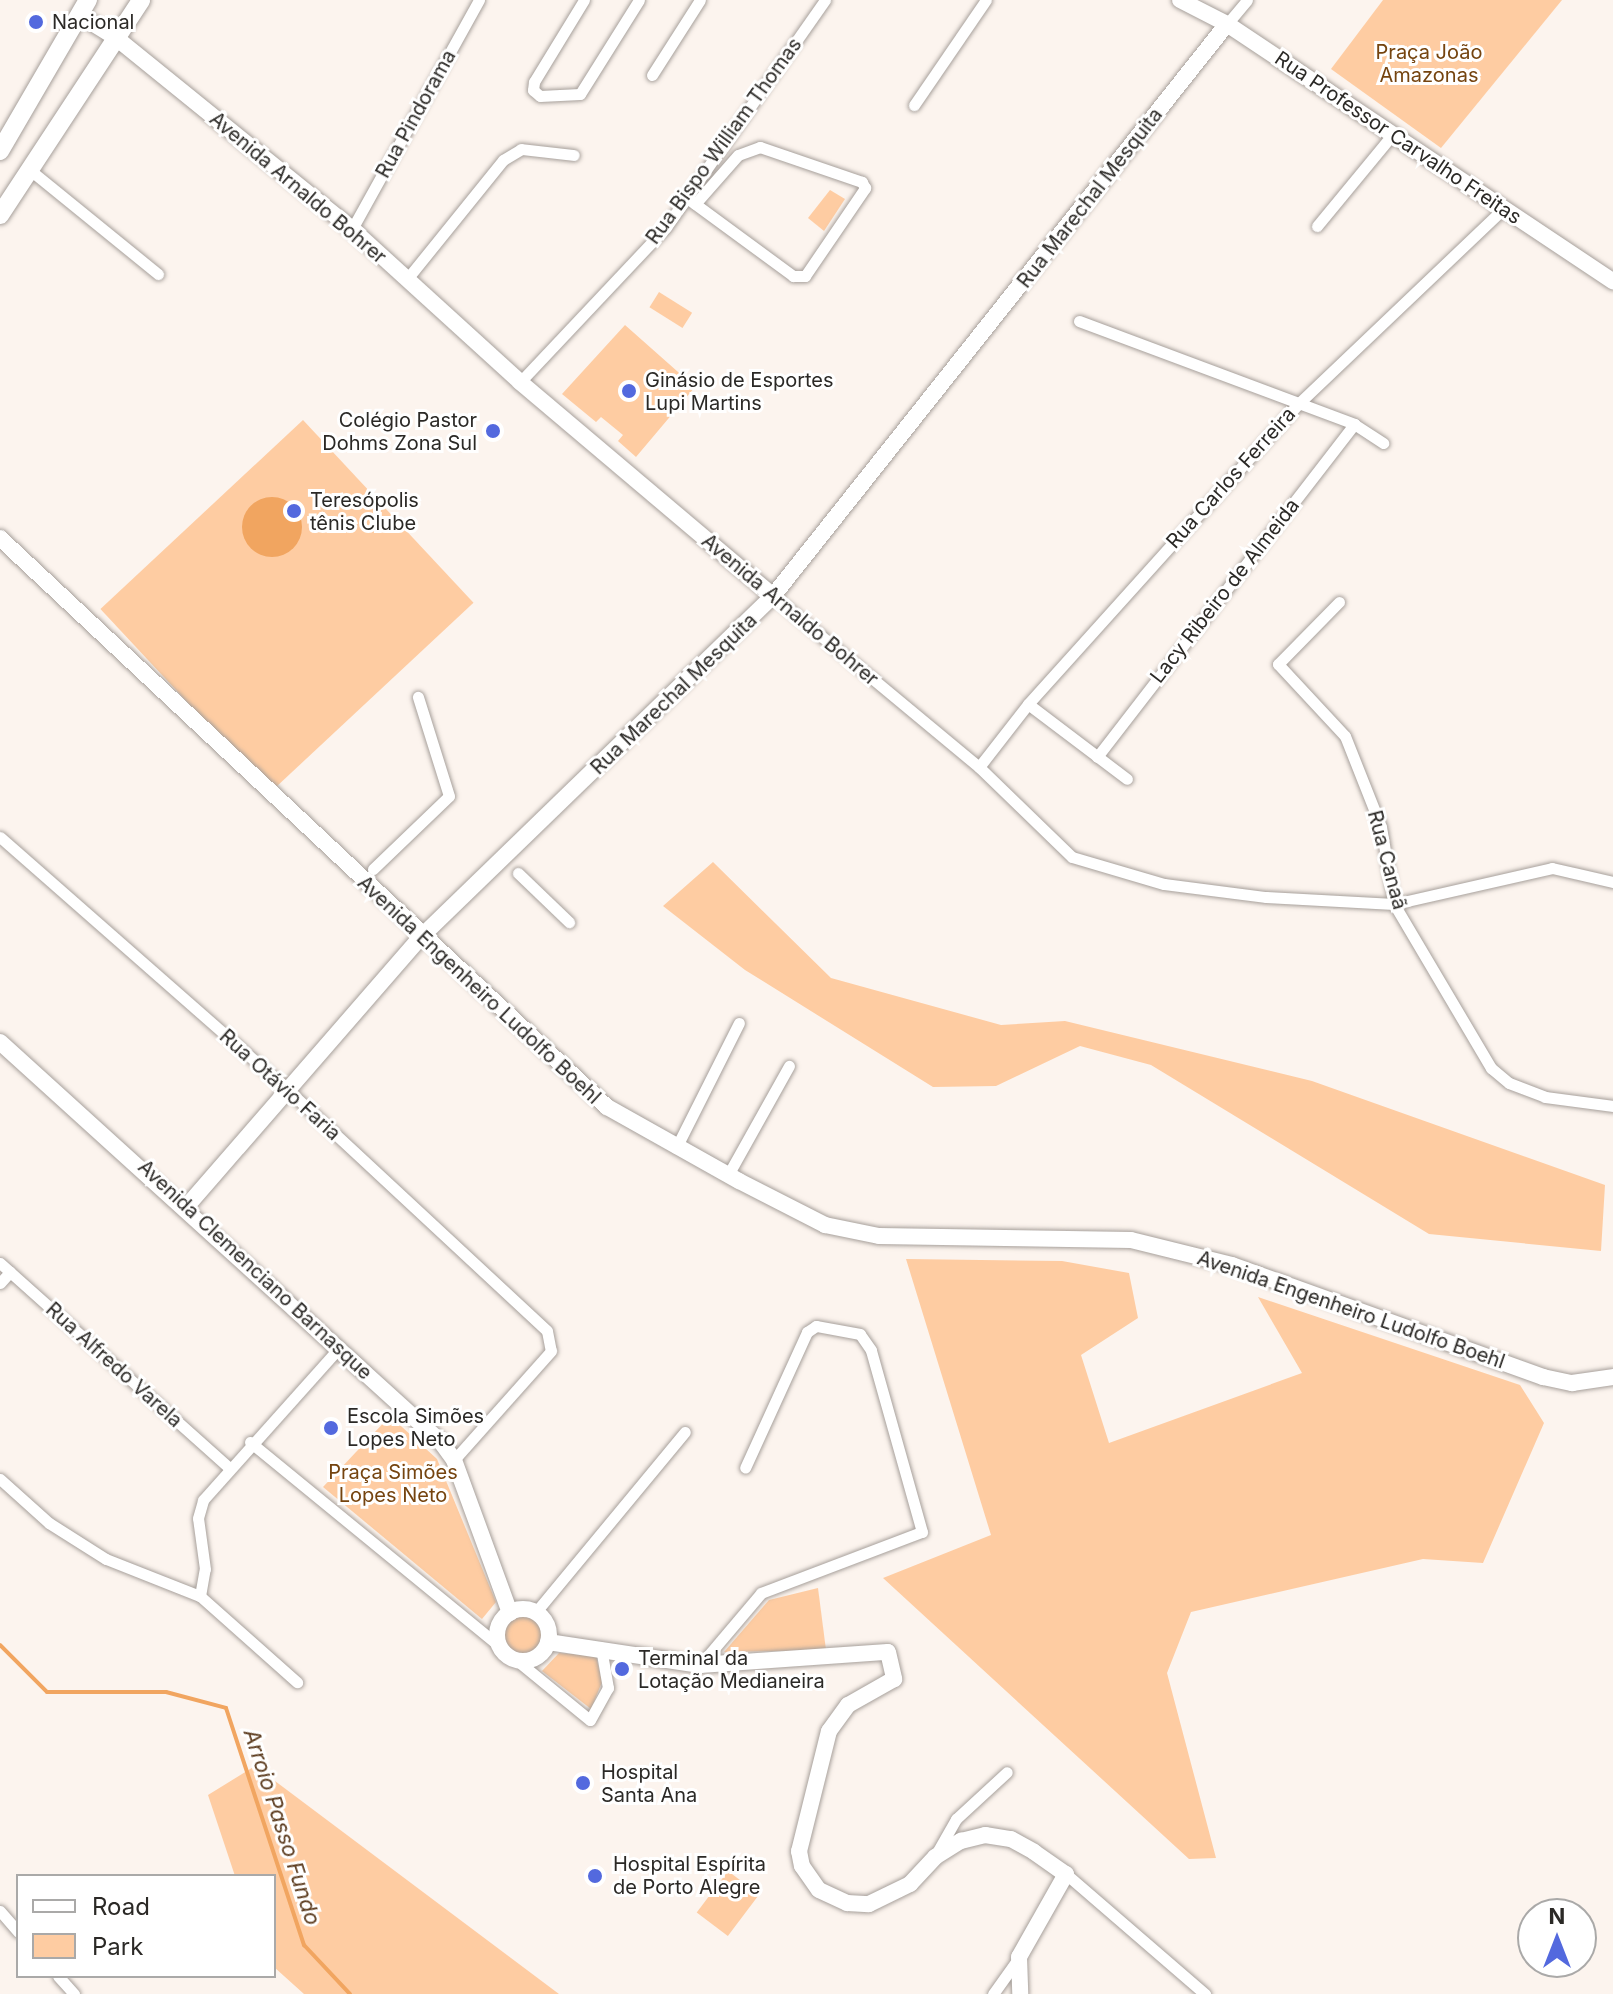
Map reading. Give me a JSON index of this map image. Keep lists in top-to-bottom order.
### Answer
{
  "streets": {
    "street": [
      "Rua Pindorama",
      "Rua Professor Carvalho Freitas",
      "Rua Bispo William Thomas",
      "Avenida Arnaldo Bohrer",
      "Rua Marechal Mesquita",
      "Rua Carlos Ferreira",
      "Lacy Ribeiro de Almeida",
      "Rua Canaã",
      "Avenida Engenheiro Ludolfo Boehl",
      "Rua Otávio Faria",
      "Avenida Clemenciano Barnasque",
      "Rua Alfredo Varela"
    ]
  },
  "crossings": [
    ["Rua Pindorama", "Avenida Arnaldo Bohrer"],
    ["Rua Professor Carvalho Freitas", "Rua Marechal Mesquita"],
    ["Rua Professor Carvalho Freitas", "Rua Carlos Ferreira"],
    ["Rua Bispo William Thomas", "Avenida Arnaldo Bohrer"],
    ["Avenida Arnaldo Bohrer", "Rua Marechal Mesquita"],
    ["Avenida Arnaldo Bohrer", "Rua Carlos Ferreira"],
    ["Avenida Arnaldo Bohrer", "Rua Canaã"],
    ["Rua Marechal Mesquita", "Avenida Engenheiro Ludolfo Boehl"],
    ["Rua Marechal Mesquita", "Rua Otávio Faria"],
    ["Rua Marechal Mesquita", "Avenida Clemenciano Barnasque"],
    ["Rua Otávio Faria", "Avenida Clemenciano Barnasque"]
  ],
  "water": ["Arroio Passo Fundo"],
  "parks": ["Praça João Amazonas", "Praça Simões Lopes Neto"],
  "places": [
    "Nacional",
    "Ginásio de Esportes Lupi Martins",
    "Colégio Pastor Dohms Zona Sul",
    "Teresópolis tênis Clube",
    "Escola Simões Lopes Neto",
    "Terminal da Lotação Medianeira",
    "Hospital Santa Ana",
    "Hospital Espírita de Porto Alegre"
  ],
  "legend": ["Road", "Park"],
  "north": "top"
}
